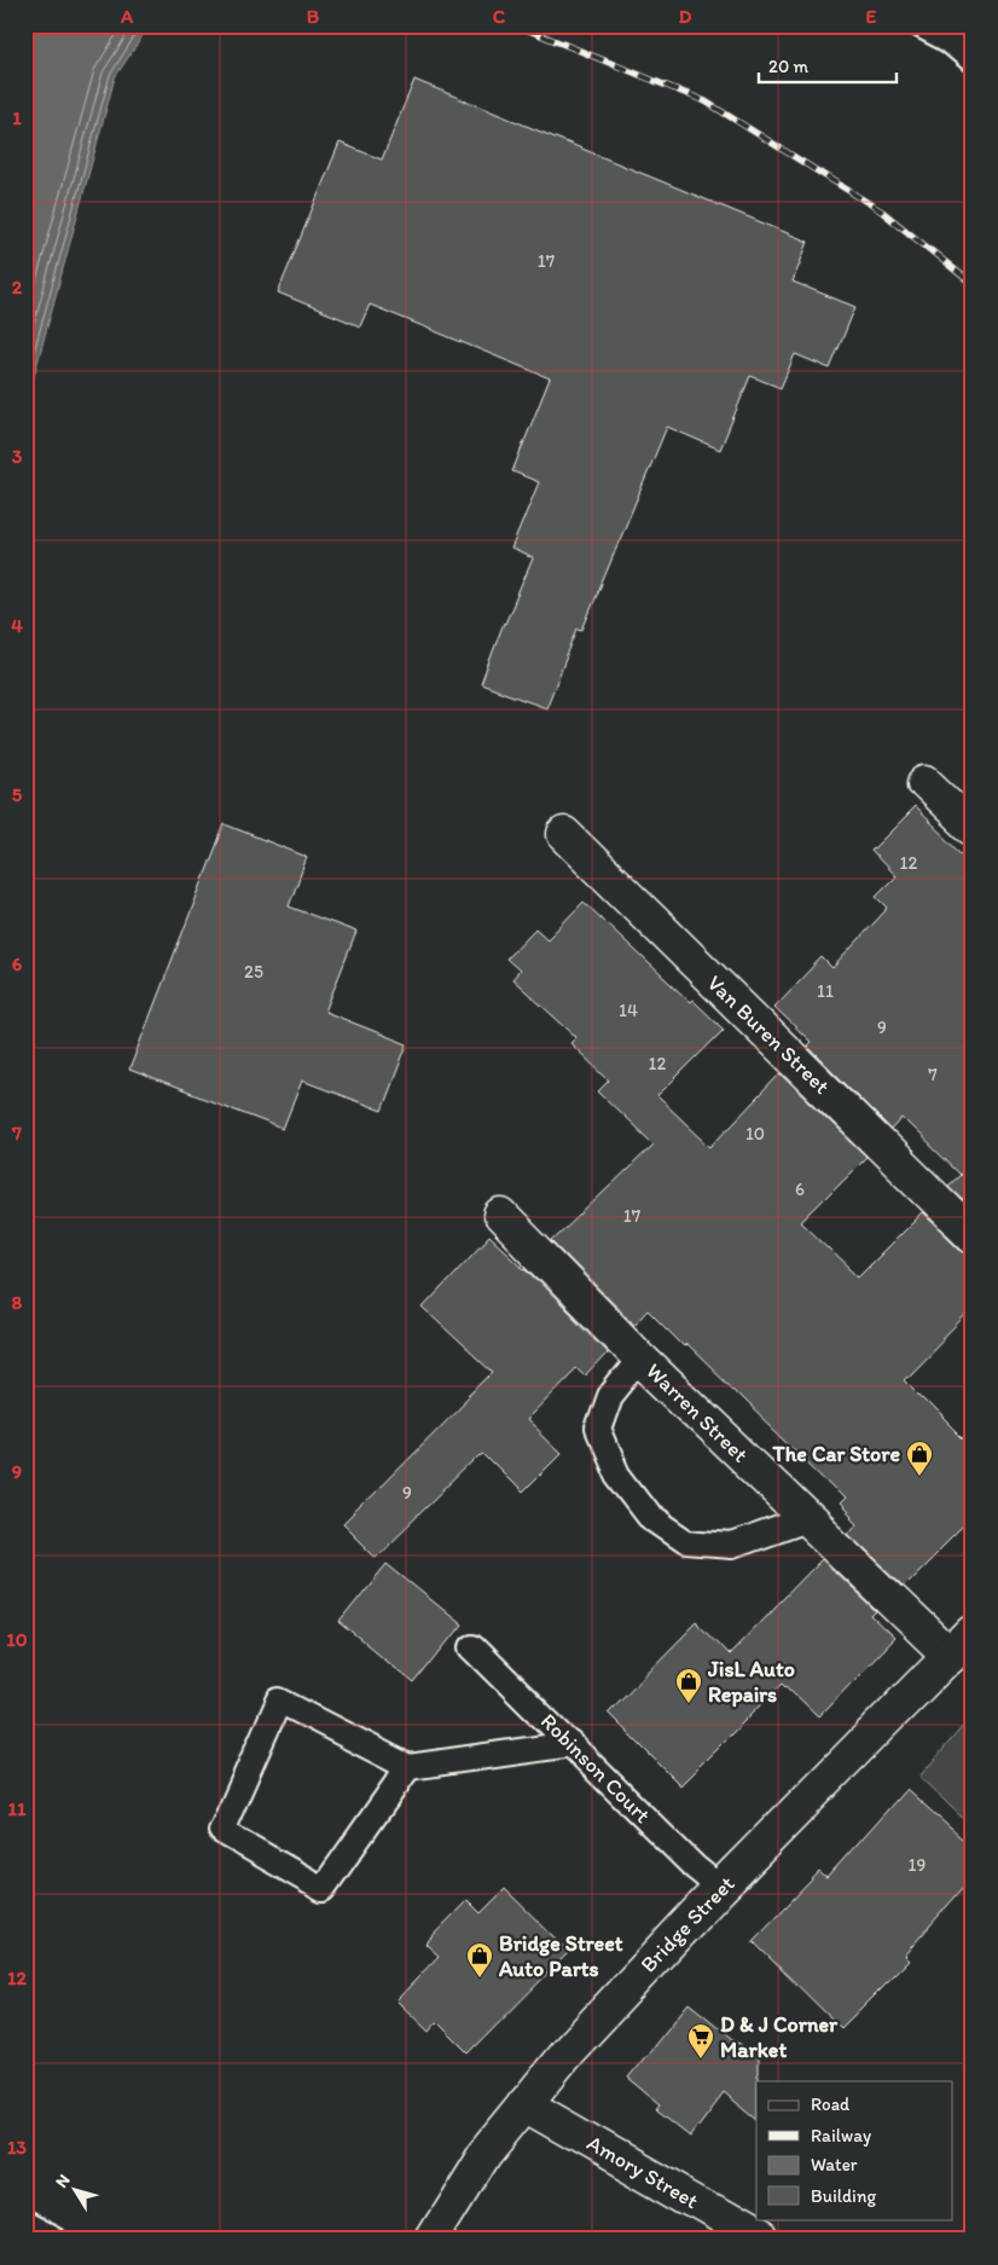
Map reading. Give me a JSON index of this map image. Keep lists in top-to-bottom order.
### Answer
{
  "streets": {
    "street": [
      "Van Buren Street",
      "Warren Street",
      "Bridge Street",
      "Amory Street"
    ],
    "lane": ["Robinson Court"]
  },
  "crossings": [
    ["Warren Street", "Bridge Street"],
    ["Robinson Court", "Bridge Street"],
    ["Bridge Street", "Amory Street"]
  ],
  "places": {
    "shop": ["The Car Store", "JisL Auto Repairs", "Bridge Street Auto Parts"],
    "supermarket": ["D & J Corner Market"]
  },
  "house_numbers": [
    "17",
    "12",
    "25",
    "11",
    "14",
    "9",
    "12",
    "7",
    "10",
    "6",
    "17",
    "9",
    "19"
  ],
  "legend": [
    "Road",
    "Railway",
    "Water",
    "Building"
  ],
  "scale_bar": "20 m",
  "north": "top left",
  "grid": {
    "columns": [
      "A",
      "B",
      "C",
      "D",
      "E"
    ],
    "rows": [
      "1",
      "2",
      "3",
      "4",
      "5",
      "6",
      "7",
      "8",
      "9",
      "10",
      "11",
      "12",
      "13"
    ]
  }
}
